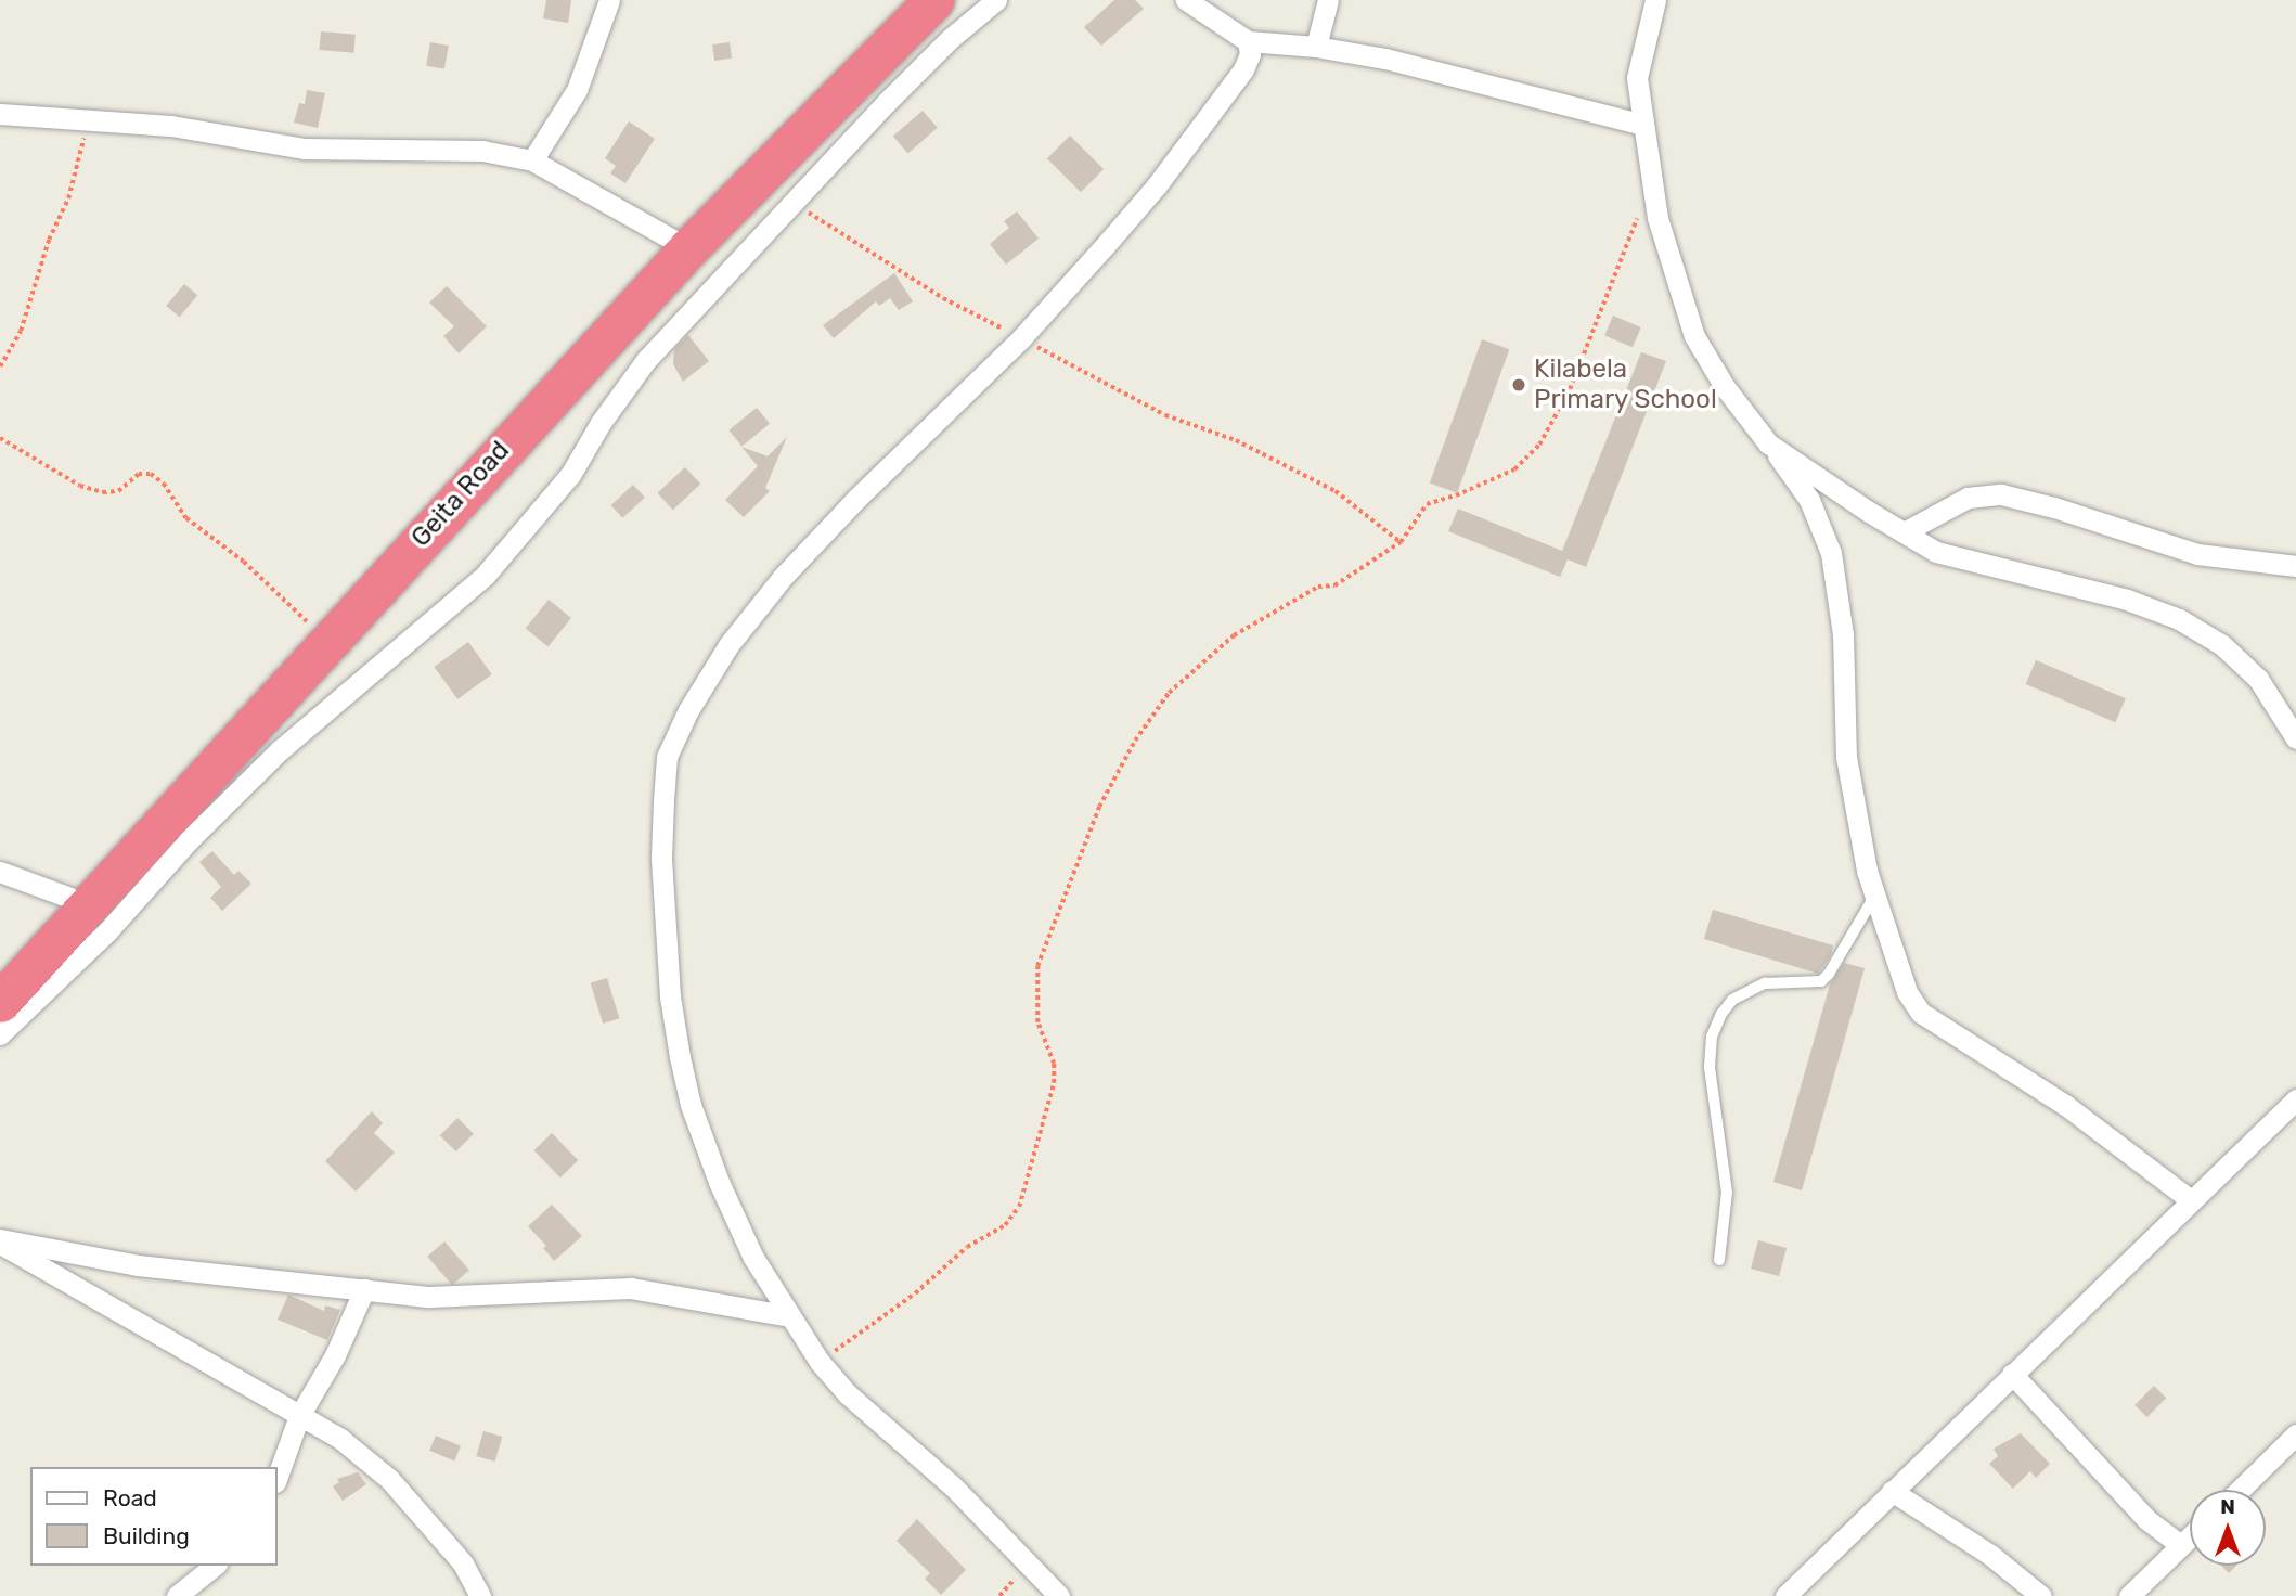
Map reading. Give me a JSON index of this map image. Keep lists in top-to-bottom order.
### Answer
{
  "streets": {
    "highway": ["Geita Road"]
  },
  "places": ["Kilabela Primary School"],
  "legend": ["Road", "Building"],
  "north": "top"
}
